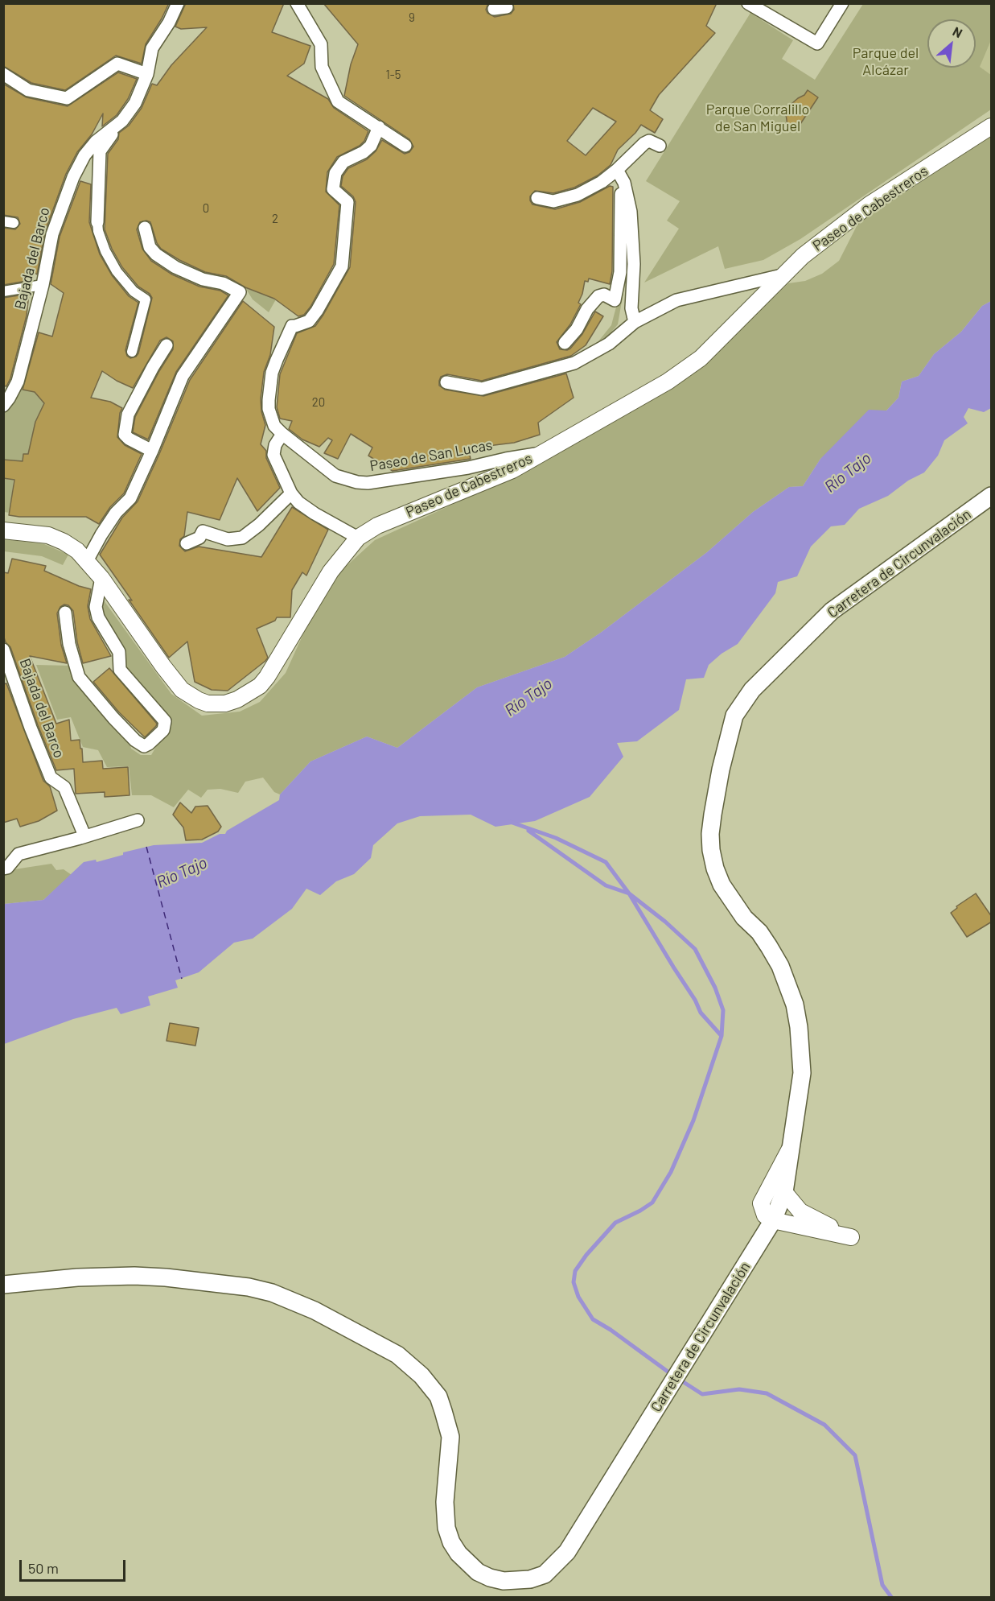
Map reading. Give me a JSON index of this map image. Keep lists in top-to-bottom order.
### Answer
{
  "streets": {
    "main road": ["Carretera de Circunvalación"],
    "street": ["Paseo de Cabestreros", "Bajada del Barco", "Paseo de San Lucas"]
  },
  "crossings": [
    ["Paseo de Cabestreros", "Paseo de San Lucas"]
  ],
  "water": ["Río Tajo"],
  "parks": ["Parque del Alcázar", "Parque Corralillo de San Miguel"],
  "house_numbers": [
    "9",
    "1-5",
    "0",
    "2",
    "20"
  ],
  "scale_bar": "50 m",
  "north": "top right"
}
